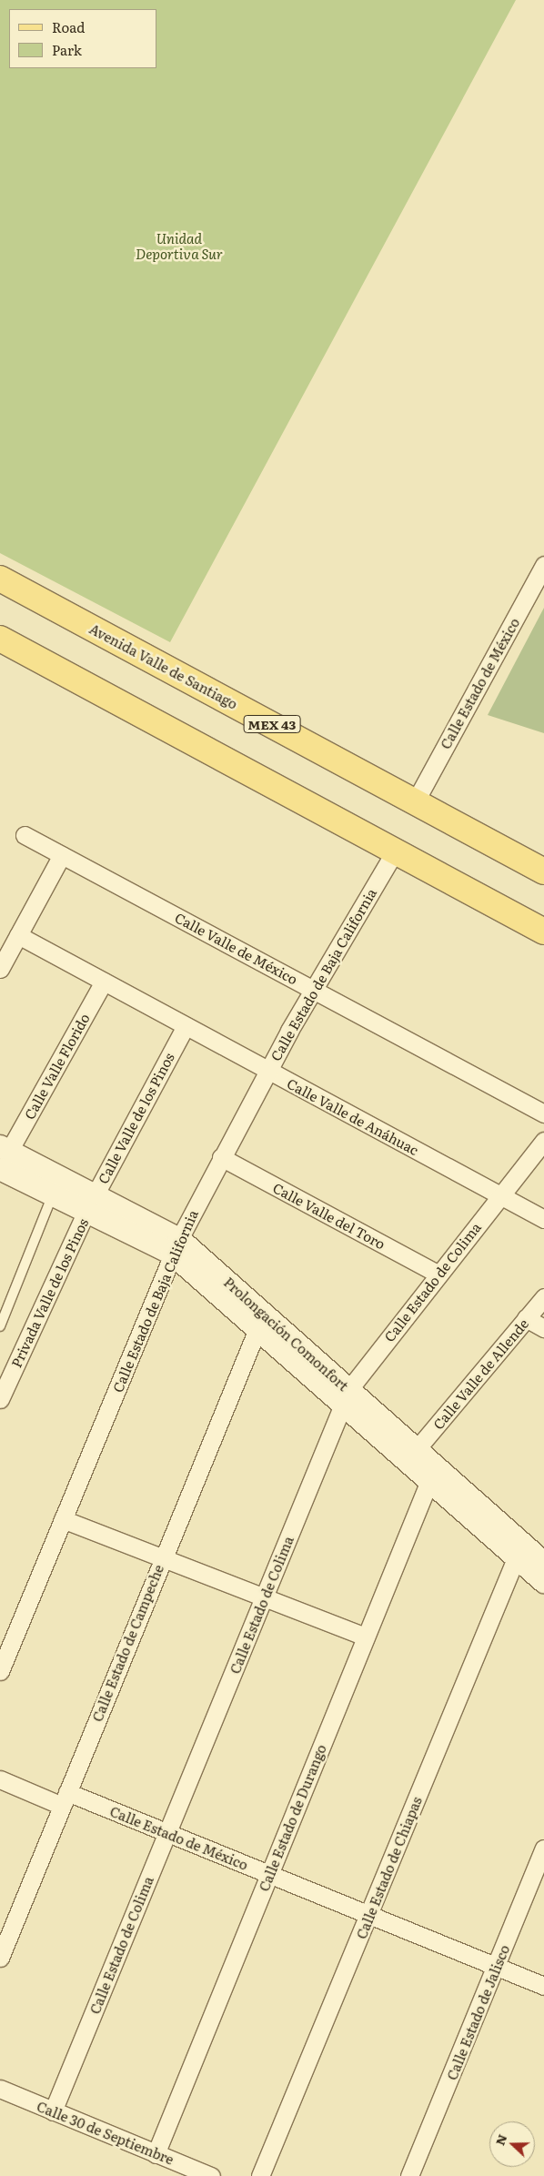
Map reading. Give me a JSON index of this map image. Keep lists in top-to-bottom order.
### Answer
{
  "streets": {
    "main road": ["Avenida Valle de Santiago", "MEX 43"],
    "street": [
      "Calle Estado de México",
      "Calle Valle de México",
      "Calle Estado de Baja California",
      "Calle Valle Florido",
      "Calle Valle de Anáhuac",
      "Calle Valle de los Pinos",
      "Calle Valle del Toro",
      "Calle Estado de Colima",
      "Privada Valle de los Pinos",
      "Prolongación Comonfort",
      "Calle Valle de Allende",
      "Calle Estado de Campeche",
      "Calle Estado de Durango",
      "Calle Estado de Chiapas",
      "Calle Estado de Jalisco",
      "Calle 30 de Septiembre"
    ]
  },
  "crossings": [
    ["Avenida Valle de Santiago", "Calle Estado de México"],
    ["Calle Estado de México", "Calle Estado de Colima"],
    ["Calle Estado de México", "Calle Estado de Campeche"],
    ["Calle Estado de México", "Calle Estado de Durango"],
    ["Calle Estado de México", "Calle Estado de Chiapas"],
    ["Calle Estado de México", "Calle Estado de Jalisco"],
    ["Calle Valle de México", "Calle Estado de Baja California"],
    ["Calle Estado de Baja California", "Calle Valle de Anáhuac"],
    ["Calle Estado de Baja California", "Calle Valle del Toro"],
    ["Calle Estado de Baja California", "Prolongación Comonfort"],
    ["Calle Valle Florido", "Calle Valle de Anáhuac"],
    ["Calle Valle Florido", "Prolongación Comonfort"],
    ["Calle Valle de Anáhuac", "Calle Valle de los Pinos"],
    ["Calle Valle de Anáhuac", "Calle Estado de Colima"],
    ["Calle Valle de los Pinos", "Privada Valle de los Pinos"],
    ["Calle Valle de los Pinos", "Prolongación Comonfort"],
    ["Calle Valle del Toro", "Calle Estado de Colima"],
    ["Calle Estado de Colima", "Prolongación Comonfort"],
    ["Calle Estado de Colima", "Calle 30 de Septiembre"],
    ["Privada Valle de los Pinos", "Prolongación Comonfort"],
    ["Prolongación Comonfort", "Calle Valle de Allende"],
    ["Prolongación Comonfort", "Calle Estado de Campeche"],
    ["Prolongación Comonfort", "Calle Estado de Durango"],
    ["Prolongación Comonfort", "Calle Estado de Chiapas"],
    ["Calle Estado de Durango", "Calle 30 de Septiembre"]
  ],
  "parks": ["Unidad Deportiva Sur"],
  "legend": ["Road", "Park"],
  "north": "left"
}
